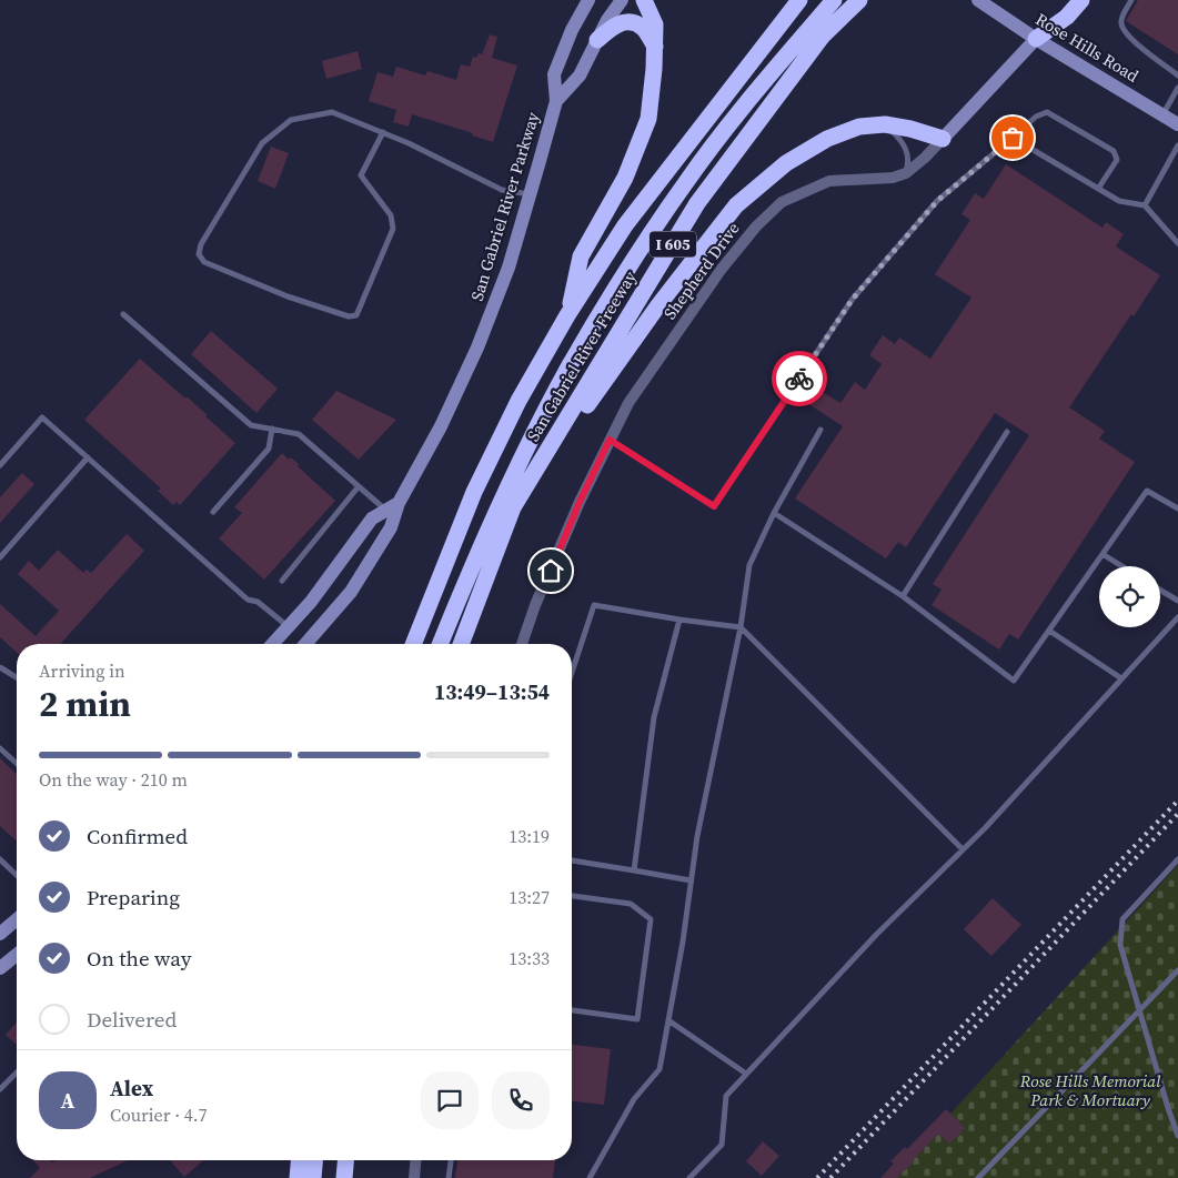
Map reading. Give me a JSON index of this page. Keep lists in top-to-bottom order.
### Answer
{
  "streets": {
    "highway": ["I 605", "San Gabriel River Freeway"],
    "main road": ["Rose Hills Road", "San Gabriel River Parkway", "Shepherd Drive"]
  },
  "crossings": [
    ["Rose Hills Road", "Shepherd Drive"]
  ],
  "parks": ["Rose Hills Memorial Park & Mortuary"],
  "page": {
    "heading": ["2 min", "Arriving in", "13:49–13:54"],
    "panel": ["Alex", "Courier · 4.7"],
    "bar": "On the way · 210 m",
    "list": [
      ["Confirmed", "13:19"],
      ["Preparing", "13:27"],
      ["On the way", "13:33"],
      "Delivered"
    ],
    "round": "A"
  }
}
